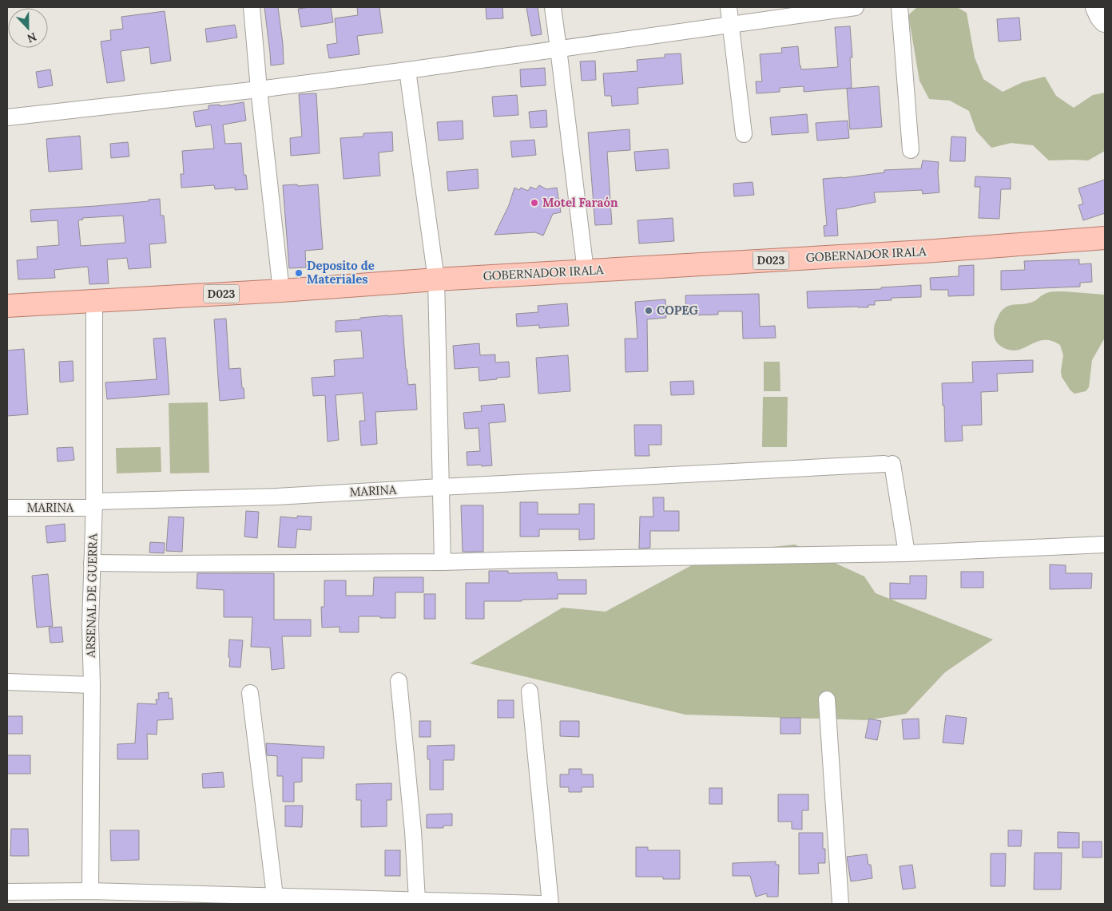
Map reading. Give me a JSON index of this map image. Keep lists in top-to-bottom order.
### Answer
{
  "streets": {
    "main road": ["GOBERNADOR IRALA", "D023"],
    "street": ["MARINA", "ARSENAL DE GUERRA"]
  },
  "crossings": [
    ["GOBERNADOR IRALA", "D023"],
    ["D023", "ARSENAL DE GUERRA"],
    ["MARINA", "ARSENAL DE GUERRA"]
  ],
  "places": ["Motel Faraón", "Deposito de Materiales", "COPEG"],
  "north": "bottom"
}
